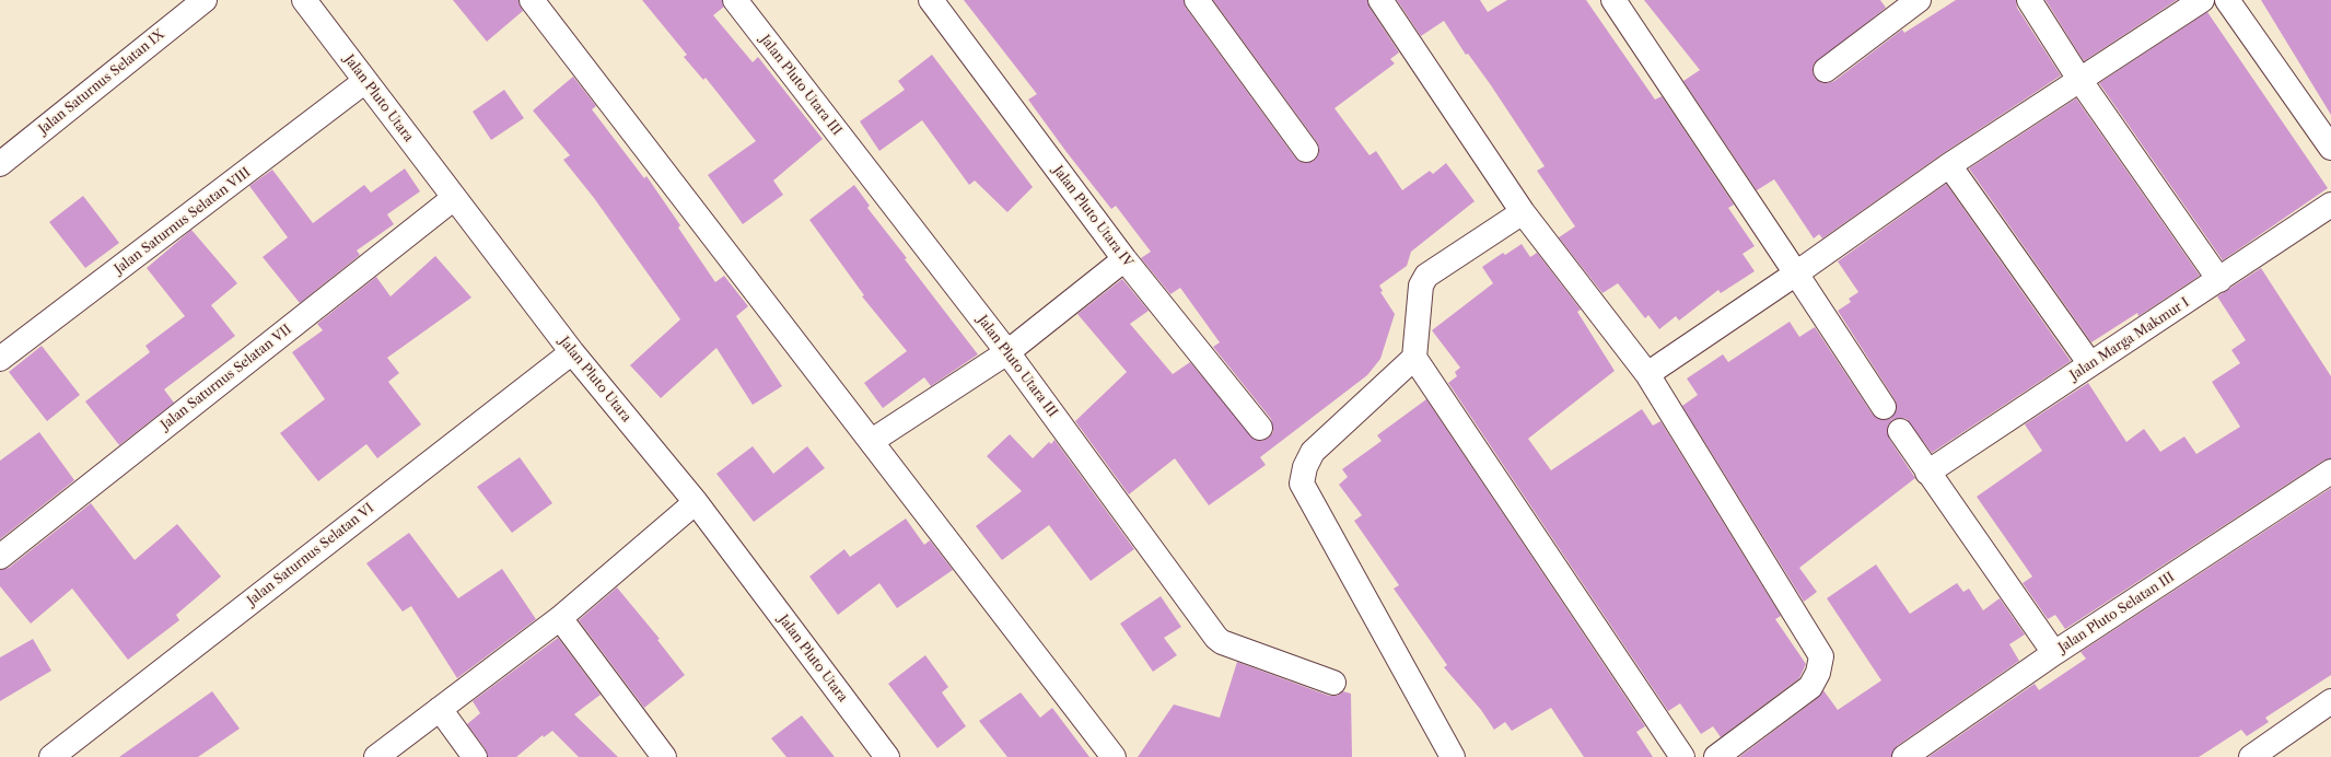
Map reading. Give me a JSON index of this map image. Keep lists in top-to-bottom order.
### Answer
{
  "streets": {
    "street": [
      "Jalan Saturnus Selatan IX",
      "Jalan Pluto Utara III",
      "Jalan Pluto Utara",
      "Jalan Pluto Utara IV",
      "Jalan Saturnus Selatan VIII",
      "Jalan Marga Makmur I",
      "Jalan Saturnus Selatan VII",
      "Jalan Saturnus Selatan VI",
      "Jalan Pluto Selatan III"
    ]
  },
  "crossings": [
    ["Jalan Pluto Utara", "Jalan Saturnus Selatan VIII"],
    ["Jalan Pluto Utara", "Jalan Saturnus Selatan VII"],
    ["Jalan Pluto Utara", "Jalan Saturnus Selatan VI"]
  ]
}
